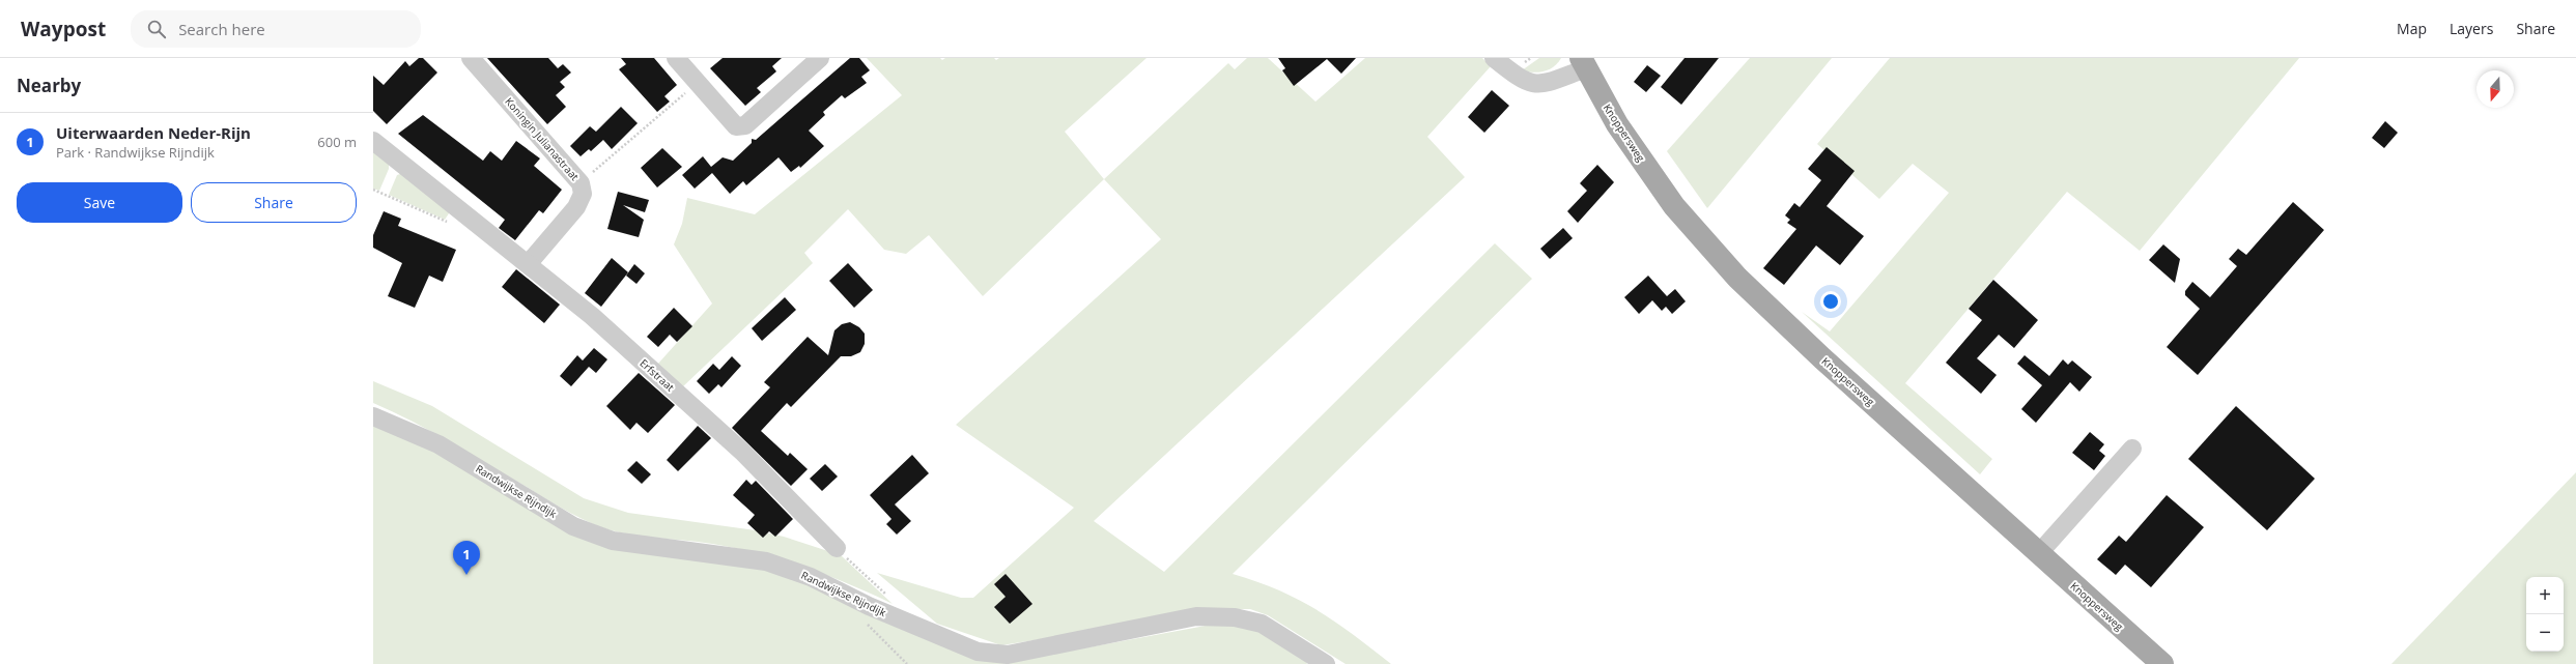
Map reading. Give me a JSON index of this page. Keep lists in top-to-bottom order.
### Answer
{
  "streets": {
    "main road": ["Knoppersweg"],
    "street": ["Koningin Julianastraat", "Erfstraat", "Randwijkse Rijndijk"]
  },
  "crossings": [
    ["Koningin Julianastraat", "Erfstraat"]
  ],
  "north": "bottom",
  "page": {
    "header": "Waypost",
    "search": "Search here",
    "nav": ["Map", "Layers", "Share"],
    "heading": "Nearby",
    "list": [
      {
        "mark": "1",
        "name": "Uiterwaarden Neder-Rijn",
        "note": "Park · Randwijkse Rijndijk",
        "value": "600 m"
      }
    ],
    "buttons": ["Save", "Share"],
    "pins": "1",
    "map_buttons": ["+", "−"]
  }
}
